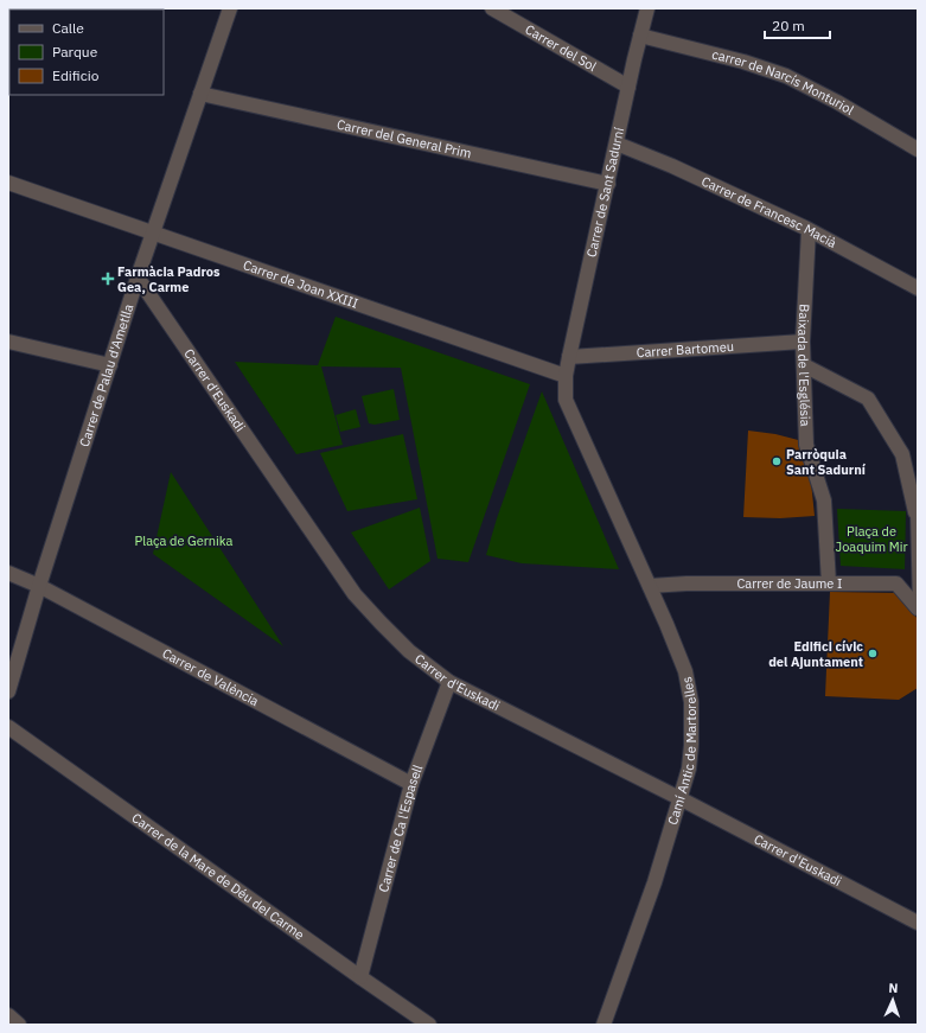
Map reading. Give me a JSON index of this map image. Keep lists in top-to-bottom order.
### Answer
{
  "streets": {
    "street": [
      "Carrer del Sol",
      "carrer de Narcís Monturiol",
      "Carrer del General Prim",
      "Carrer de Sant Sadurní",
      "Carrer de Francesc Macià",
      "Carrer de Joan XXIII",
      "Carrer Bartomeu",
      "Baixada de l'Església",
      "Carrer de Palau d'Ametlla",
      "Carrer d'Euskadi",
      "Carrer de Jaume I",
      "Carrer de València",
      "Camí Antic de Martorelles",
      "Carrer de Ca l'Espasell",
      "Carrer de la Mare de Déu del Carme"
    ]
  },
  "crossings": [
    ["Carrer del Sol", "Carrer de Sant Sadurní"],
    ["carrer de Narcís Monturiol", "Carrer de Sant Sadurní"],
    ["Carrer del General Prim", "Carrer de Sant Sadurní"],
    ["Carrer del General Prim", "Carrer de Palau d'Ametlla"],
    ["Carrer de Sant Sadurní", "Carrer de Francesc Macià"],
    ["Carrer de Sant Sadurní", "Carrer de Joan XXIII"],
    ["Carrer de Sant Sadurní", "Carrer Bartomeu"],
    ["Carrer de Sant Sadurní", "Camí Antic de Martorelles"],
    ["Carrer de Francesc Macià", "Baixada de l'Església"],
    ["Carrer de Joan XXIII", "Carrer de Palau d'Ametlla"],
    ["Carrer de Joan XXIII", "Camí Antic de Martorelles"],
    ["Carrer Bartomeu", "Baixada de l'Església"],
    ["Baixada de l'Església", "Carrer de Jaume I"],
    ["Carrer de Palau d'Ametlla", "Carrer d'Euskadi"],
    ["Carrer de Palau d'Ametlla", "Carrer de València"],
    ["Carrer d'Euskadi", "Camí Antic de Martorelles"],
    ["Carrer d'Euskadi", "Carrer de Ca l'Espasell"],
    ["Carrer de Jaume I", "Camí Antic de Martorelles"],
    ["Carrer de València", "Carrer de Ca l'Espasell"],
    ["Carrer de Ca l'Espasell", "Carrer de la Mare de Déu del Carme"]
  ],
  "parks": ["Plaça de Joaquim Mir", "Plaça de Gernika"],
  "places": {
    "health": ["Farmàcia Padros Gea, Carme"],
    "other": ["Parròquia Sant Sadurní", "Edifici cívic del Ajuntament"]
  },
  "legend": ["Calle", "Parque", "Edificio"],
  "scale_bar": "20 m",
  "north": "top"
}
